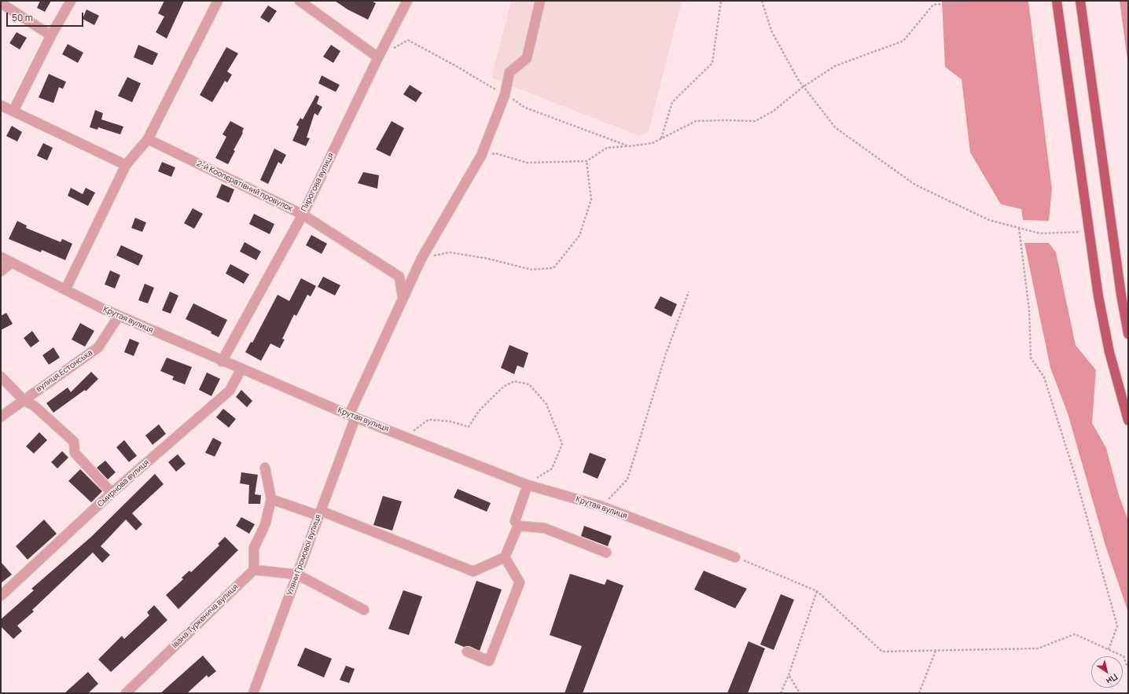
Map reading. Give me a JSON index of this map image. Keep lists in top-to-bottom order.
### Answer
{
  "streets": {
    "street": [
      "Пирогова вулиця",
      "2-й Коопєратівний провулок",
      "Крутая вулиця",
      "вулиця Естонська",
      "Смирнова вулиця",
      "Уляни Громової вулиця",
      "Івана Туркенича вулиця"
    ]
  },
  "crossings": [
    ["Пирогова вулиця", "2-й Коопєратівний провулок"],
    ["Пирогова вулиця", "Крутая вулиця"],
    ["2-й Коопєратівний провулок", "Уляни Громової вулиця"],
    ["Крутая вулиця", "вулиця Естонська"],
    ["Крутая вулиця", "Смирнова вулиця"],
    ["Крутая вулиця", "Уляни Громової вулиця"]
  ],
  "scale_bar": "50 m",
  "north": "bottom right"
}
